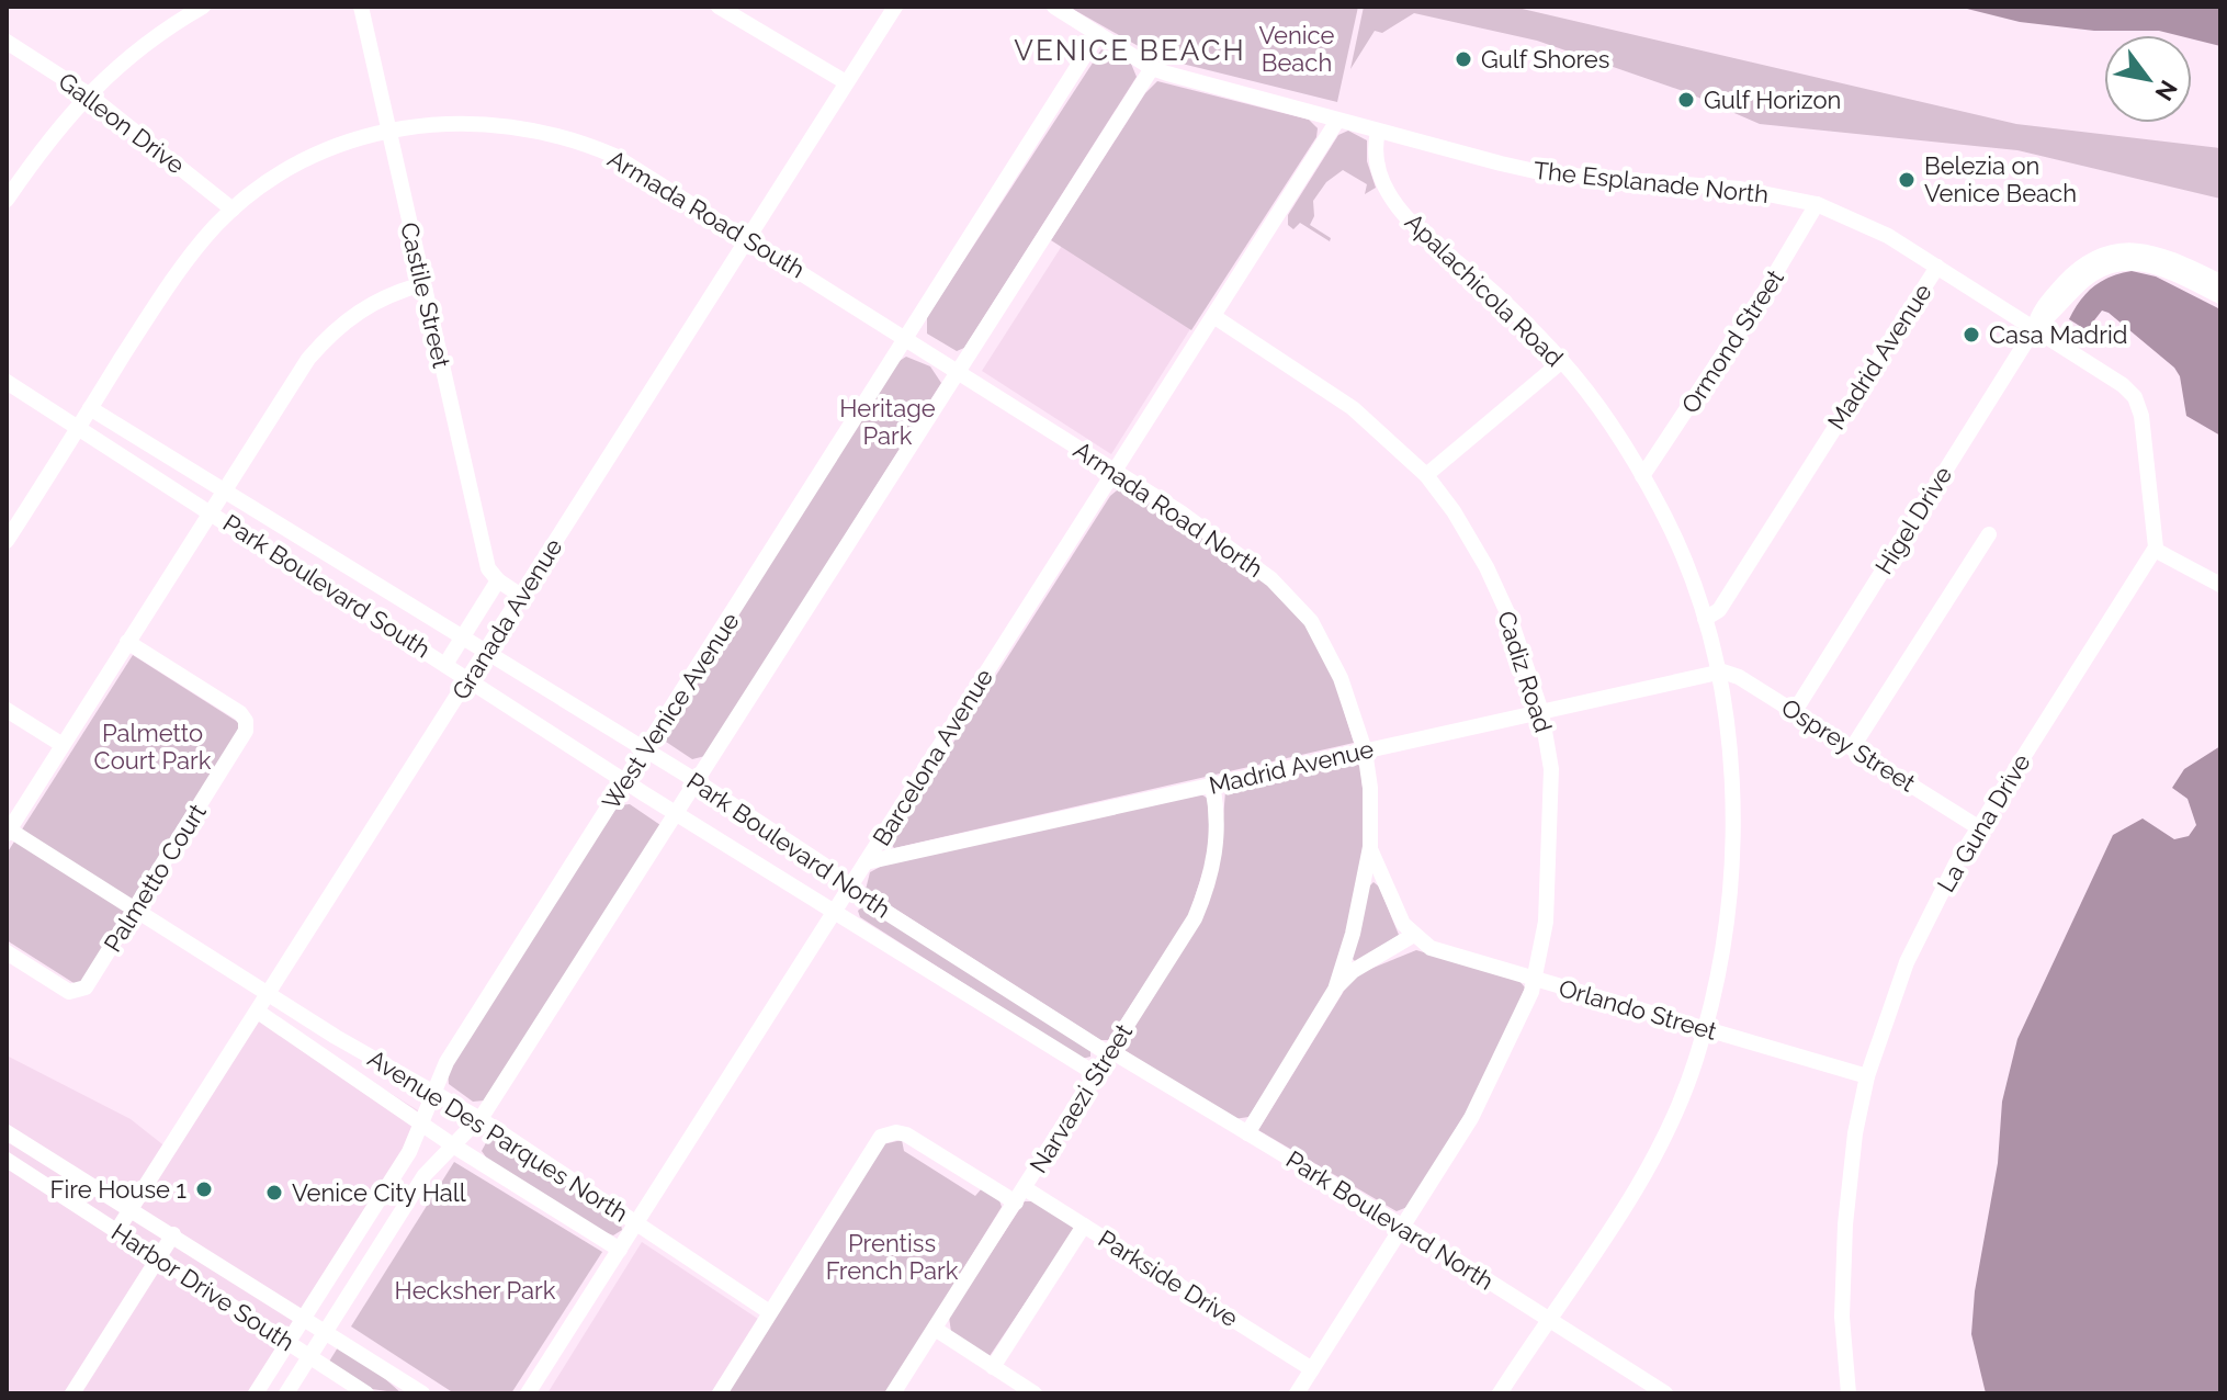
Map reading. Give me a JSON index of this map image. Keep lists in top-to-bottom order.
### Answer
{
  "streets": {
    "street": [
      "Galleon Drive",
      "The Esplanade North",
      "Armada Road South",
      "Apalachicola Road",
      "Castile Street",
      "Ormond Street",
      "Madrid Avenue",
      "Armada Road North",
      "Higel Drive",
      "Park Boulevard South",
      "Granada Avenue",
      "Cadiz Road",
      "West Venice Avenue",
      "Osprey Street",
      "Barcelona Avenue",
      "La Guna Drive",
      "Park Boulevard North",
      "Palmetto Court",
      "Orlando Street",
      "Narvaezi Street",
      "Avenue Des Parques North",
      "Parkside Drive",
      "Harbor Drive South"
    ]
  },
  "crossings": [
    ["Galleon Drive", "Armada Road South"],
    ["The Esplanade North", "Apalachicola Road"],
    ["The Esplanade North", "Ormond Street"],
    ["The Esplanade North", "Madrid Avenue"],
    ["The Esplanade North", "Higel Drive"],
    ["The Esplanade North", "West Venice Avenue"],
    ["The Esplanade North", "Barcelona Avenue"],
    ["Armada Road South", "Castile Street"],
    ["Armada Road South", "Armada Road North"],
    ["Armada Road South", "Park Boulevard South"],
    ["Armada Road South", "Granada Avenue"],
    ["Armada Road South", "West Venice Avenue"],
    ["Apalachicola Road", "Ormond Street"],
    ["Apalachicola Road", "Madrid Avenue"],
    ["Apalachicola Road", "Osprey Street"],
    ["Apalachicola Road", "Park Boulevard North"],
    ["Apalachicola Road", "Orlando Street"],
    ["Madrid Avenue", "Armada Road North"],
    ["Madrid Avenue", "Cadiz Road"],
    ["Madrid Avenue", "Osprey Street"],
    ["Madrid Avenue", "Barcelona Avenue"],
    ["Madrid Avenue", "Narvaezi Street"],
    ["Armada Road North", "West Venice Avenue"],
    ["Armada Road North", "Barcelona Avenue"],
    ["Armada Road North", "Park Boulevard North"],
    ["Higel Drive", "Osprey Street"],
    ["Park Boulevard South", "Granada Avenue"],
    ["Park Boulevard South", "West Venice Avenue"],
    ["Park Boulevard South", "Park Boulevard North"],
    ["Granada Avenue", "Avenue Des Parques North"],
    ["Granada Avenue", "Harbor Drive South"],
    ["Cadiz Road", "Barcelona Avenue"],
    ["Cadiz Road", "Park Boulevard North"],
    ["Cadiz Road", "Orlando Street"],
    ["Cadiz Road", "Parkside Drive"],
    ["West Venice Avenue", "Park Boulevard North"],
    ["West Venice Avenue", "Avenue Des Parques North"],
    ["West Venice Avenue", "Harbor Drive South"],
    ["Osprey Street", "La Guna Drive"],
    ["Barcelona Avenue", "Park Boulevard North"],
    ["Barcelona Avenue", "Avenue Des Parques North"],
    ["La Guna Drive", "Orlando Street"],
    ["Park Boulevard North", "Narvaezi Street"],
    ["Palmetto Court", "Avenue Des Parques North"],
    ["Narvaezi Street", "Parkside Drive"],
    ["Avenue Des Parques North", "Parkside Drive"]
  ],
  "districts": ["VENICE BEACH"],
  "parks": [
    "Venice Beach",
    "Heritage Park",
    "Palmetto Court Park",
    "Prentiss French Park",
    "Hecksher Park"
  ],
  "places": [
    "Gulf Shores",
    "Gulf Horizon",
    "Belezia on Venice Beach",
    "Casa Madrid",
    "Fire House 1",
    "Venice City Hall"
  ],
  "north": "bottom right"
}
